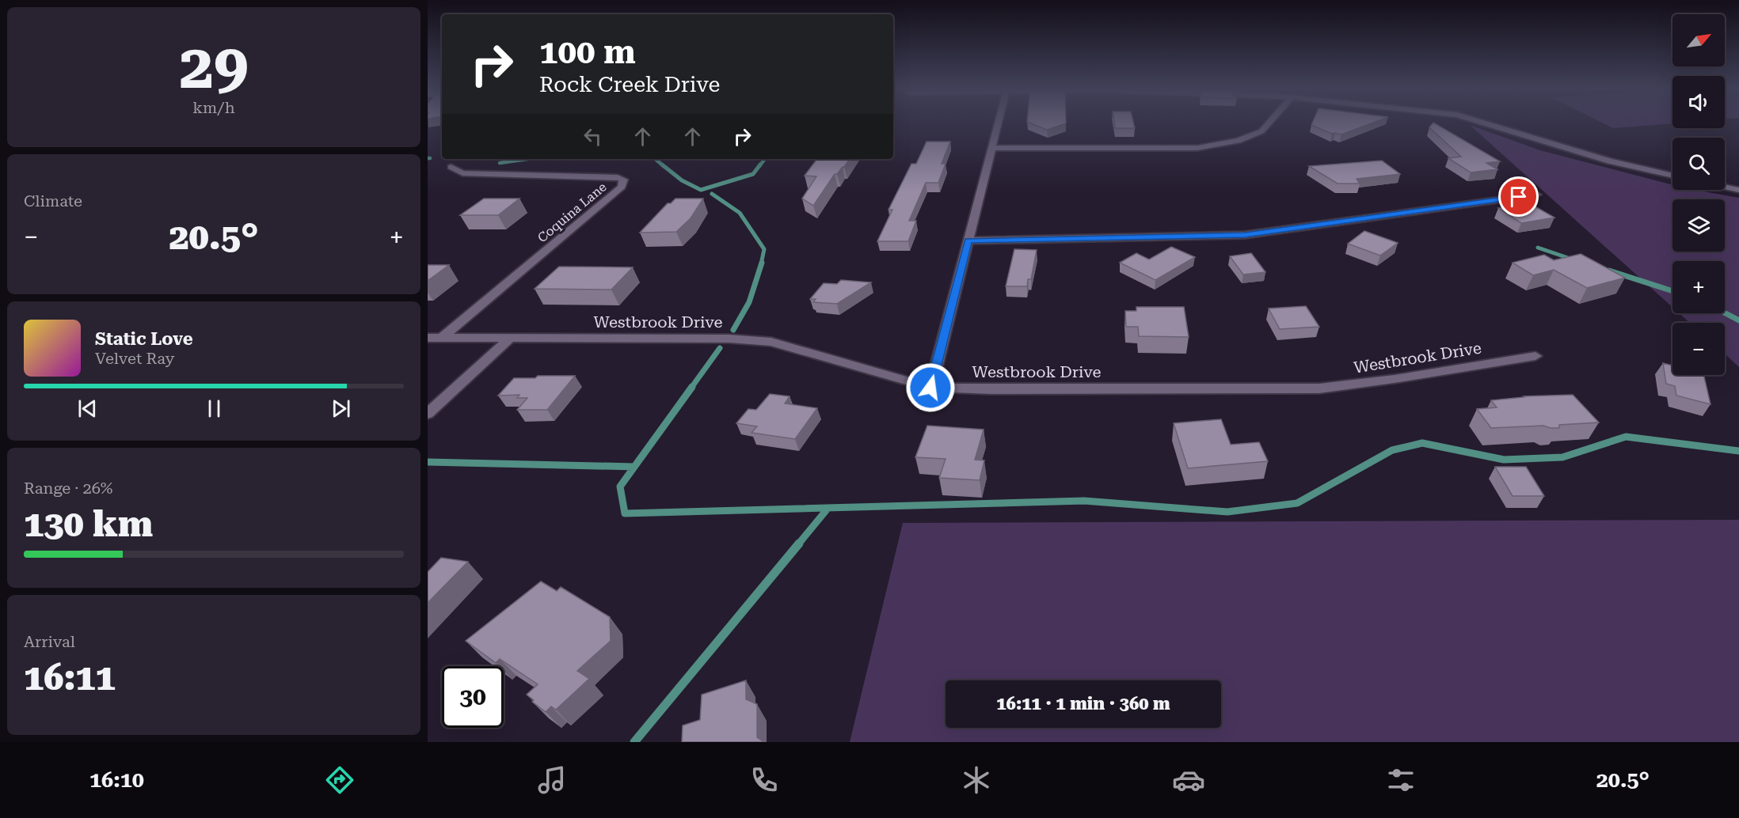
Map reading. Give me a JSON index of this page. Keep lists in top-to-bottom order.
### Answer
{
  "streets": {
    "street": ["Coquina Lane", "Westbrook Drive"]
  },
  "crossings": [
    ["Coquina Lane", "Westbrook Drive"]
  ],
  "north": "top right",
  "page": {
    "tile": [
      ["29", "km/h"],
      "Climate",
      ["Range · 26%", "130 km"],
      ["Arrival", "16:11"]
    ],
    "map_buttons": ["+", "−"],
    "turn": ["100 m", "Rock Creek Drive"],
    "heat": ["−", "20.5°", "+"],
    "song": ["Static Love", "Velvet Ray"],
    "limit": "30",
    "trip": "16:11 · 1 min · 360 m",
    "tabs": ["16:10", "20.5°"]
  }
}
